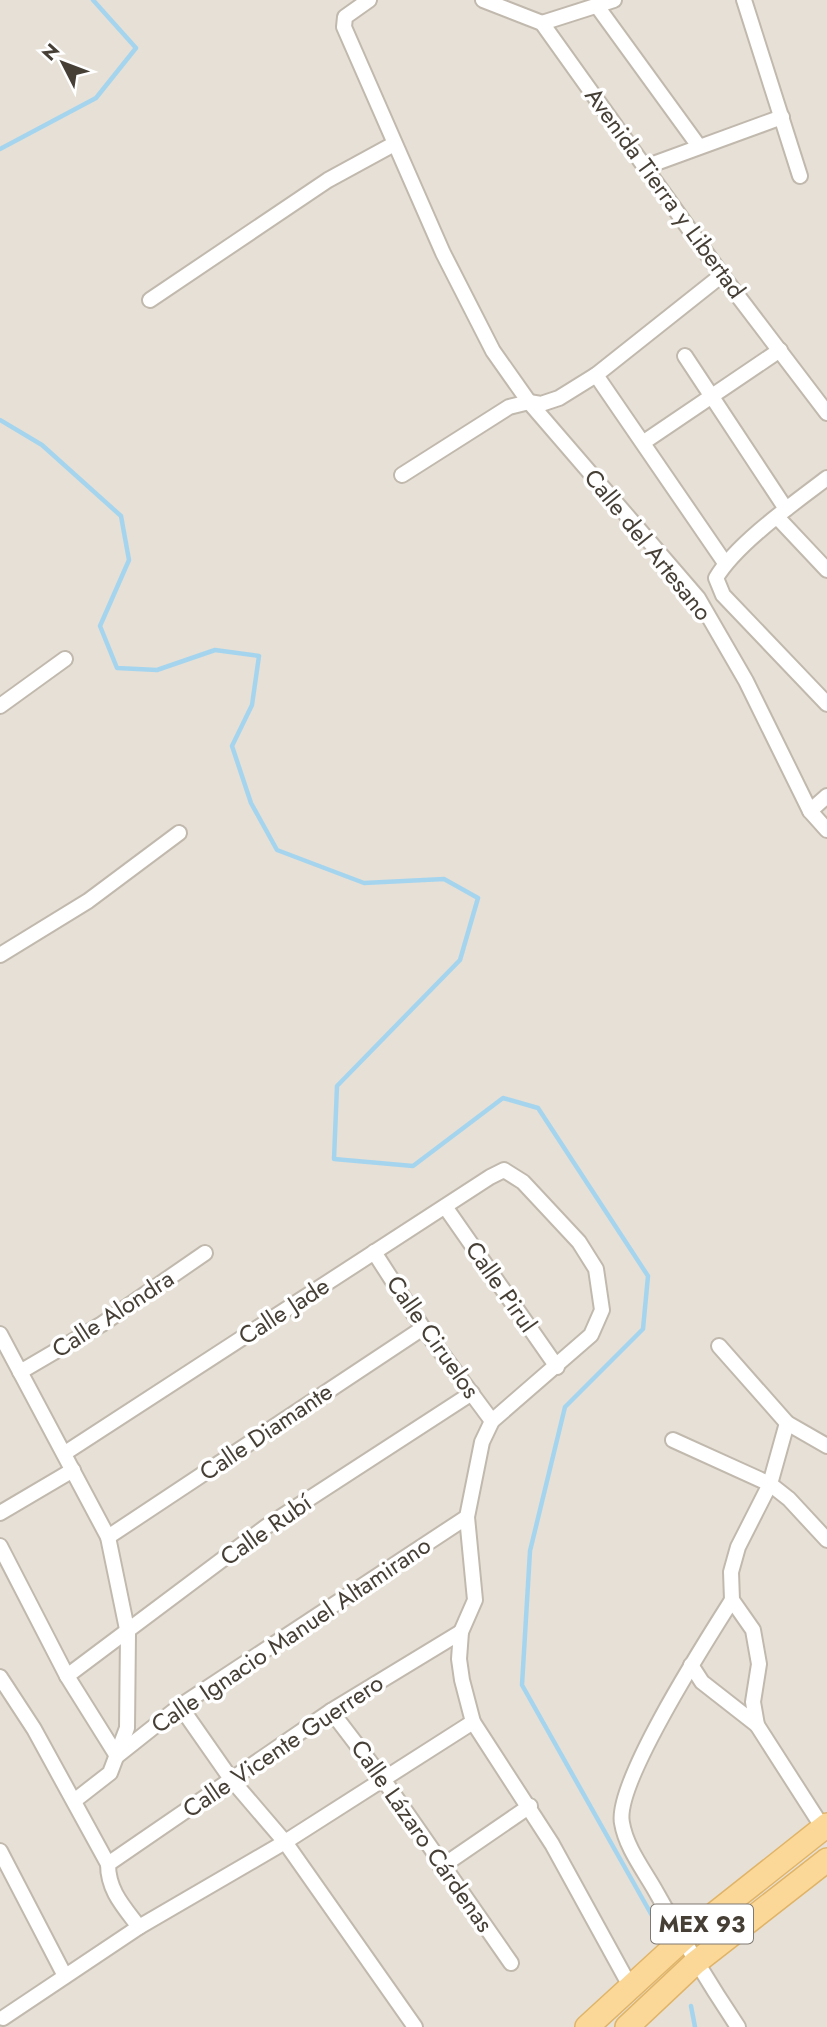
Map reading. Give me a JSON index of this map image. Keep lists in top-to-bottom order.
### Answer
{
  "streets": {
    "main road": ["MEX 93"],
    "street": [
      "Avenida Tierra y Libertad",
      "Calle del Artesano",
      "Calle Pirul",
      "Calle Jade",
      "Calle Alondra",
      "Calle Ciruelos",
      "Calle Diamante",
      "Calle Rubí",
      "Calle Ignacio Manuel Altamirano",
      "Calle Vicente Guerrero",
      "Calle Lázaro Cárdenas"
    ]
  },
  "crossings": [
    ["Calle Pirul", "Calle Jade"],
    ["Calle Jade", "Calle Ciruelos"],
    ["Calle Ciruelos", "Calle Diamante"],
    ["Calle Ciruelos", "Calle Rubí"],
    ["Calle Vicente Guerrero", "Calle Lázaro Cárdenas"]
  ],
  "north": "top left"
}
